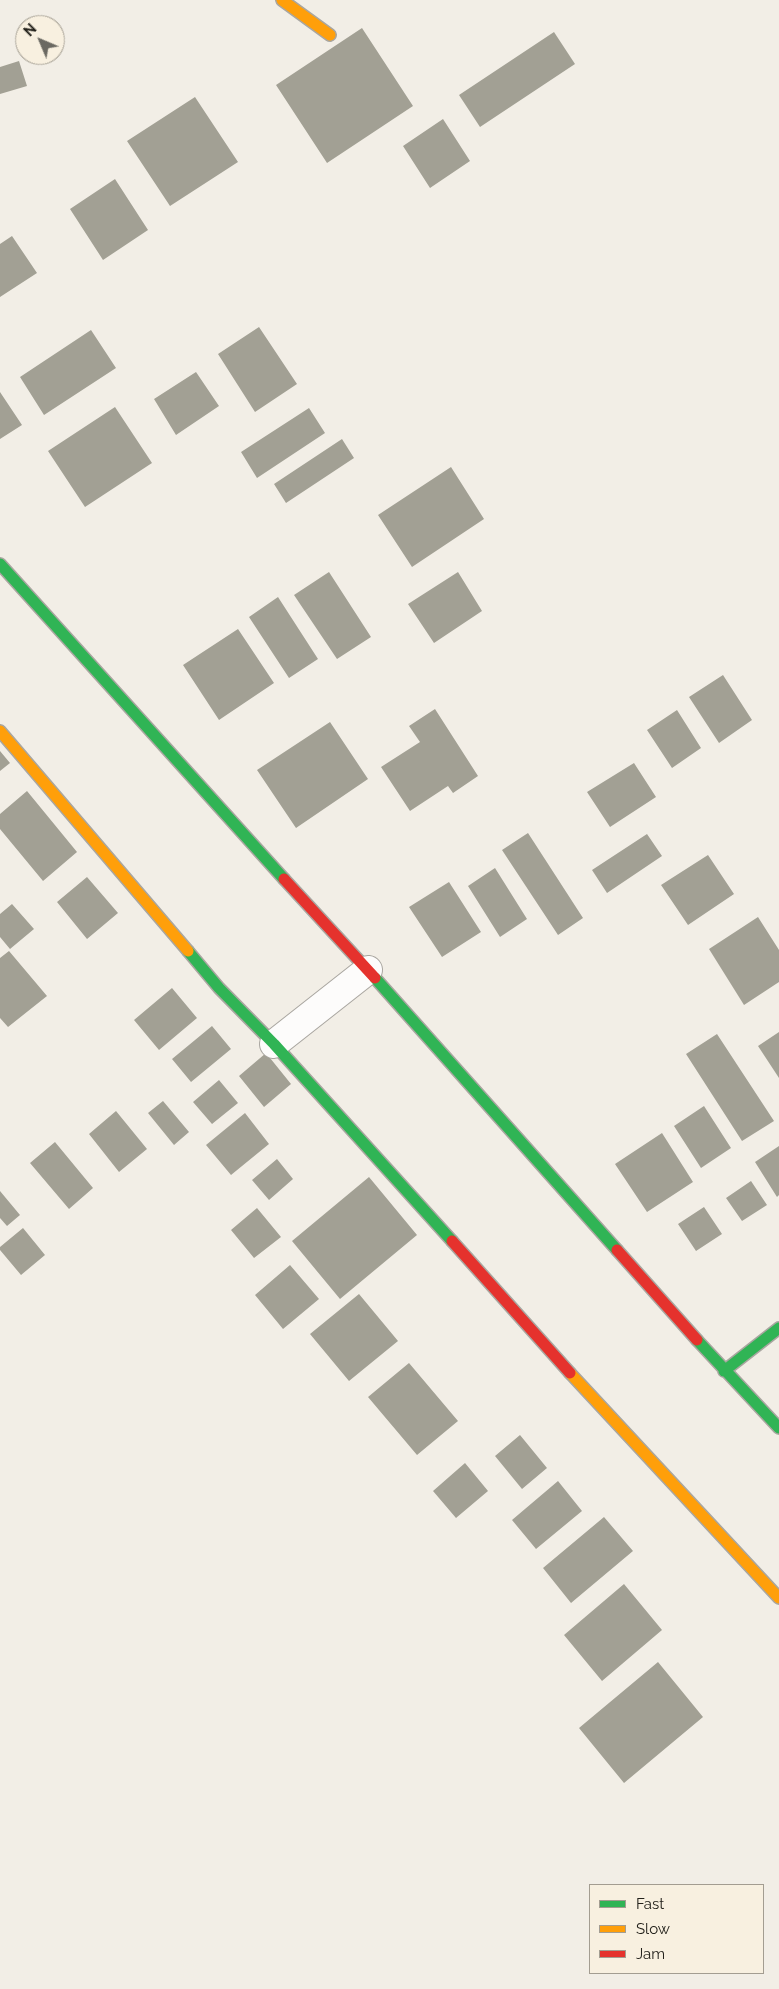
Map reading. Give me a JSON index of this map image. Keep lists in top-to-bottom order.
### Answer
{
  "legend": ["Fast", "Slow", "Jam"],
  "north": "top left"
}
